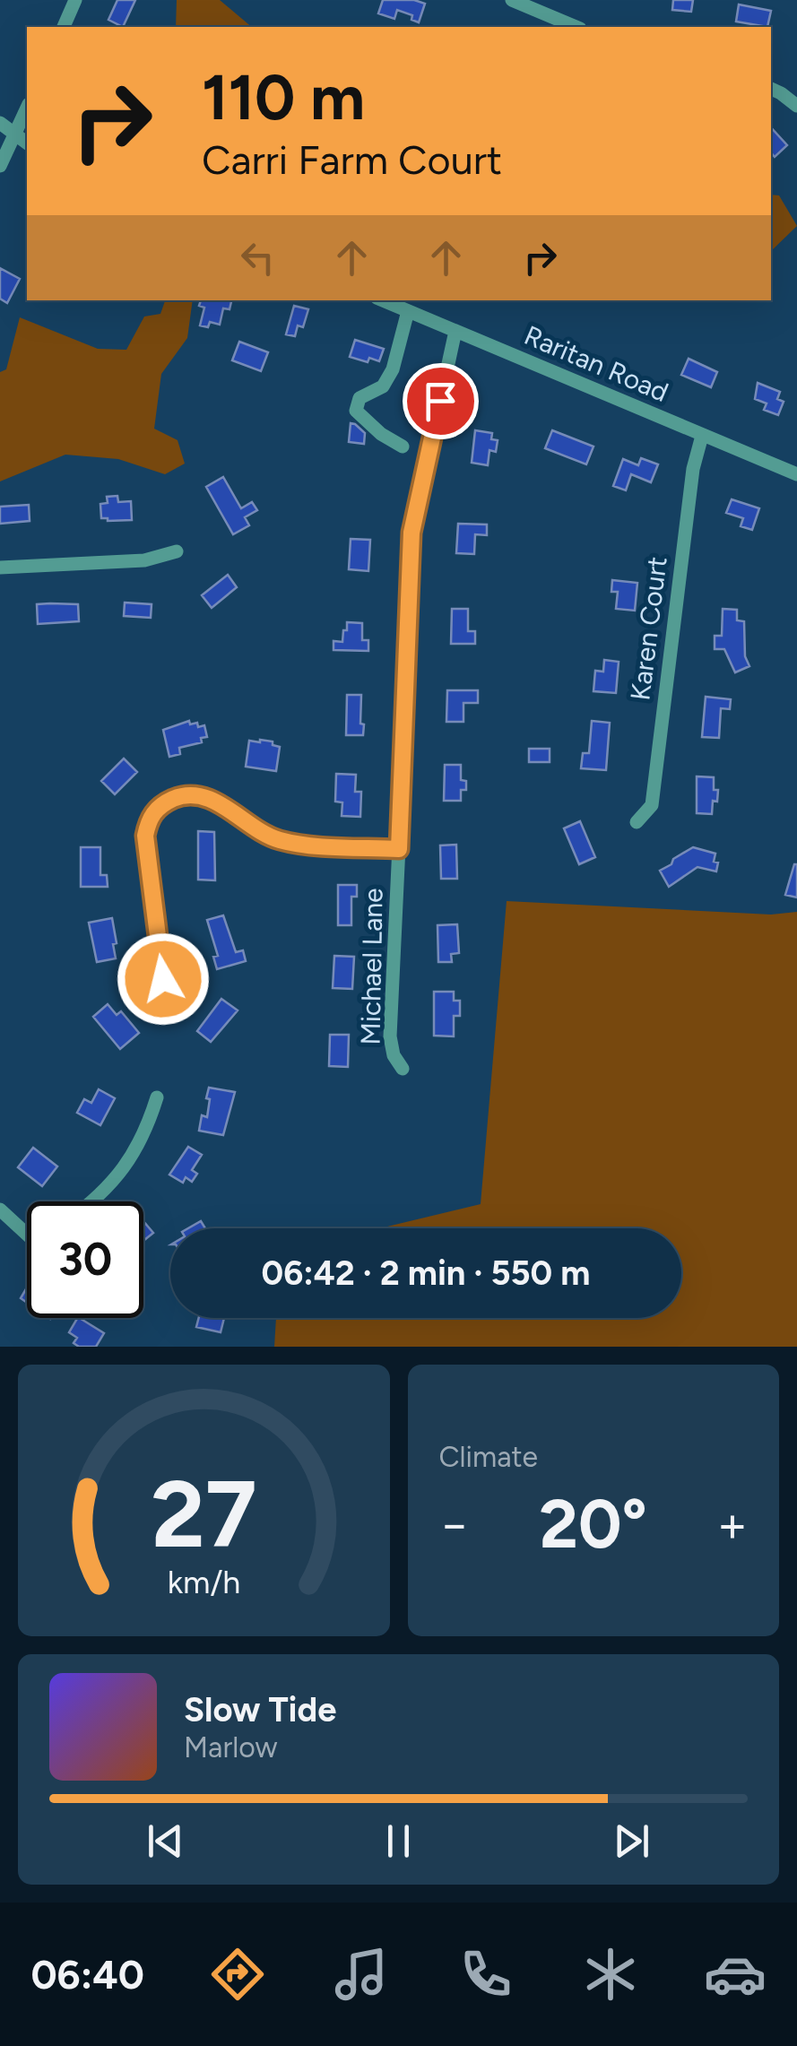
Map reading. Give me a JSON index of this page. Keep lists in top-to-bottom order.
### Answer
{
  "streets": {
    "street": ["Raritan Road", "Karen Court", "Michael Lane"]
  },
  "crossings": [
    ["Raritan Road", "Karen Court"],
    ["Raritan Road", "Michael Lane"]
  ],
  "page": {
    "turn": ["110 m", "Carri Farm Court"],
    "limit": "30",
    "trip": "06:42 · 2 min · 550 m",
    "tile": "Climate",
    "heat": ["−", "20°", "+"],
    "song": ["Slow Tide", "Marlow"],
    "tabs": "06:40",
    "gauge": ["27", "km/h"]
  }
}
